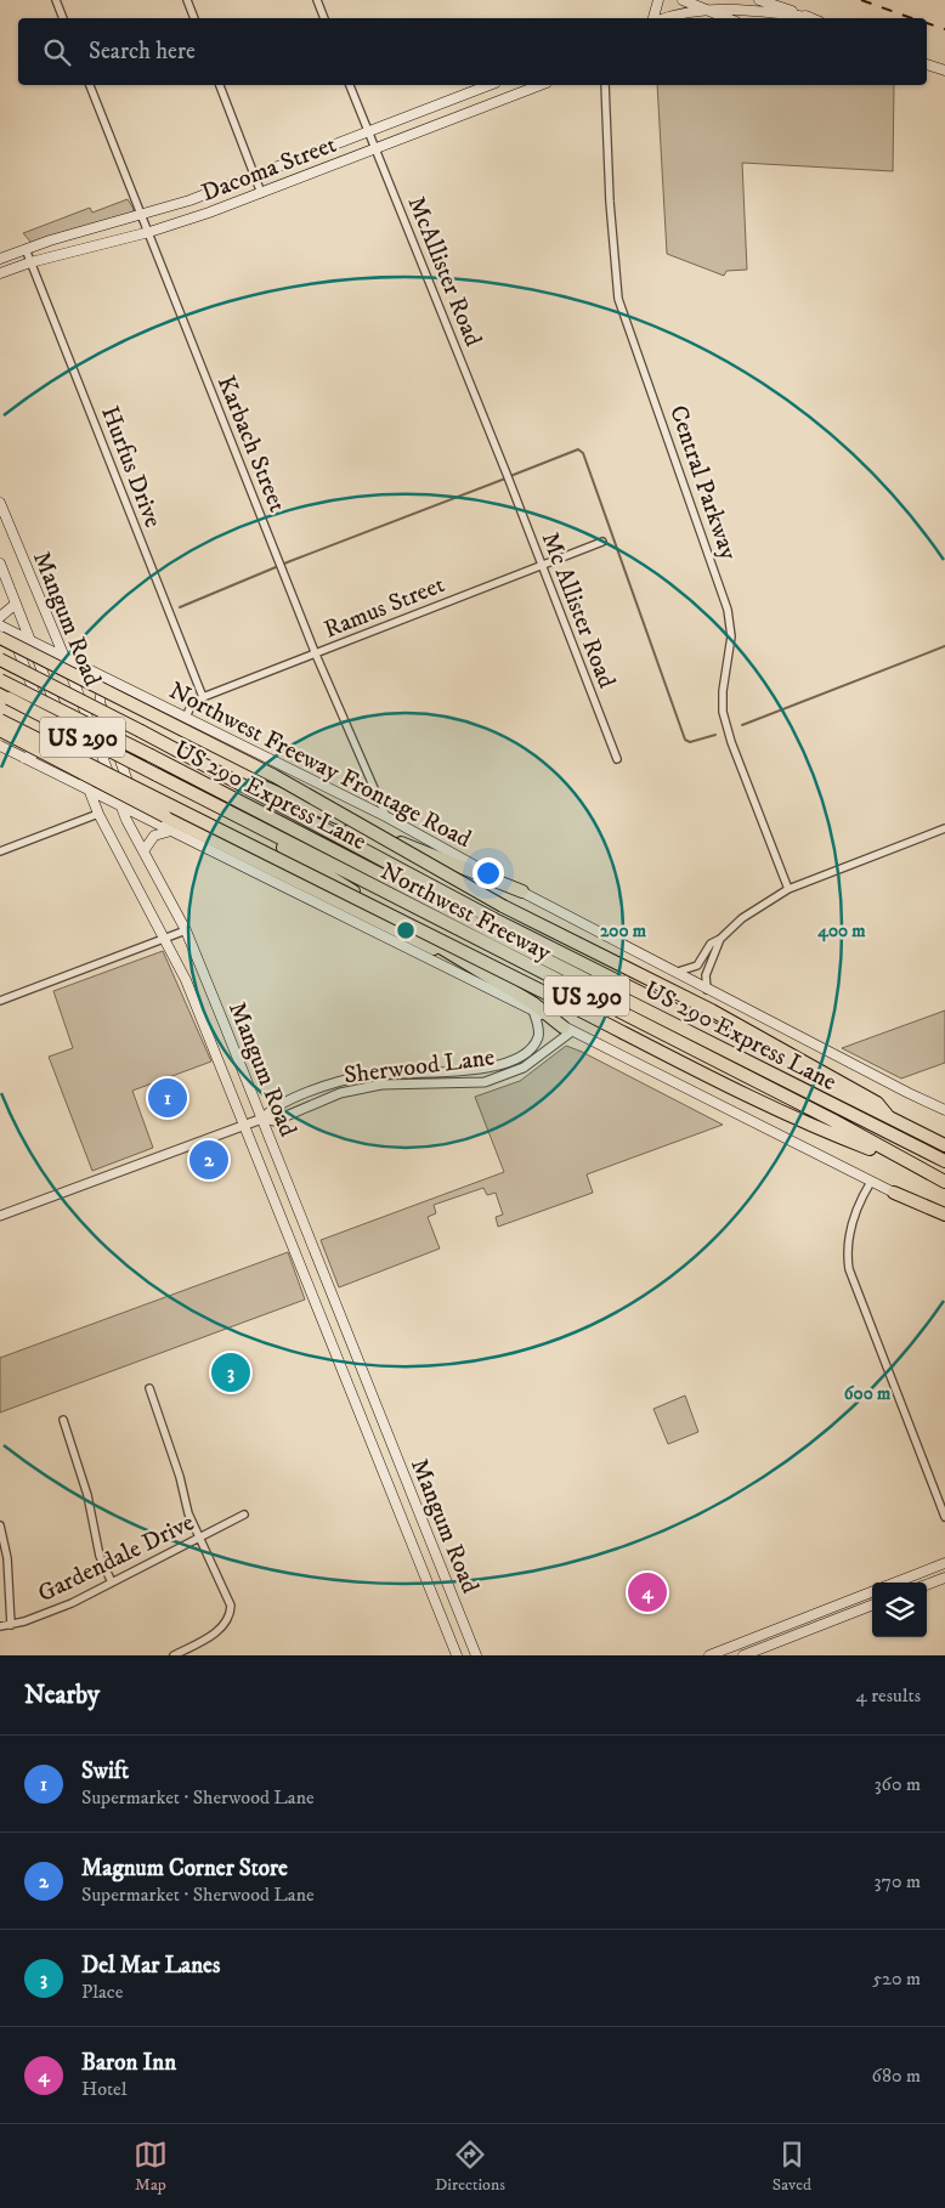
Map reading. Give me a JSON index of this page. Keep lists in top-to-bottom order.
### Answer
{
  "streets": {
    "highway": ["US 290", "US 290 Express Lane", "Northwest Freeway"],
    "main road": ["Dacoma Street", "Mangum Road", "Northwest Freeway Frontage Road"],
    "street": [
      "McAllister Road",
      "Karbach Street",
      "Hurfus Drive",
      "Central Parkway",
      "Ramus Street",
      "Mc Allister Road",
      "Sherwood Lane",
      "Gardendale Drive"
    ]
  },
  "crossings": [
    ["Dacoma Street", "McAllister Road"],
    ["Dacoma Street", "Karbach Street"],
    ["Dacoma Street", "Hurfus Drive"],
    ["McAllister Road", "Mc Allister Road"],
    ["Karbach Street", "Ramus Street"],
    ["Karbach Street", "Northwest Freeway Frontage Road"],
    ["Hurfus Drive", "Ramus Street"],
    ["Ramus Street", "Mc Allister Road"],
    ["Ramus Street", "Northwest Freeway Frontage Road"],
    ["Mangum Road", "Northwest Freeway Frontage Road"],
    ["Mangum Road", "Sherwood Lane"]
  ],
  "page": {
    "search": "Search here",
    "pins": [
      "1",
      "2",
      "3",
      "4"
    ],
    "heading": ["Nearby", "4 results"],
    "list": [
      {
        "mark": "1",
        "name": "Swift",
        "note": "Supermarket · Sherwood Lane",
        "value": "360 m"
      },
      {
        "mark": "2",
        "name": "Magnum Corner Store",
        "note": "Supermarket · Sherwood Lane",
        "value": "370 m"
      },
      {
        "mark": "3",
        "name": "Del Mar Lanes",
        "note": "Place",
        "value": "520 m"
      },
      {
        "mark": "4",
        "name": "Baron Inn",
        "note": "Hotel",
        "value": "680 m"
      }
    ],
    "nav": ["Map", "Directions", "Saved"]
  },
  "rings": ["200 m", "400 m", "600 m"]
}
